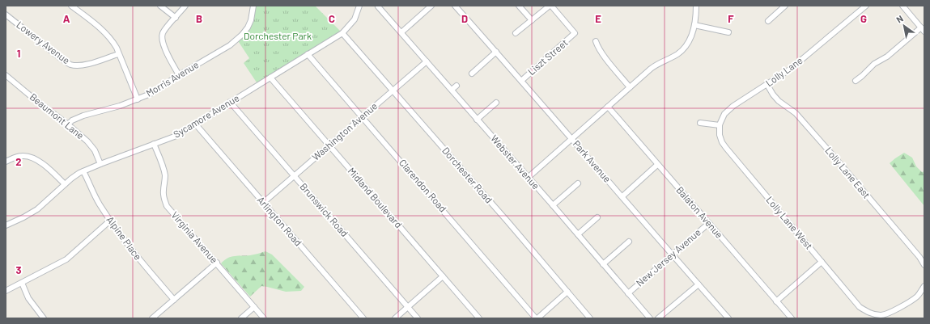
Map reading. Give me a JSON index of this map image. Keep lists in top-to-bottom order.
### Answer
{
  "streets": {
    "street": [
      "Lowery Avenue",
      "Liszt Street",
      "Lolly Lane",
      "Morris Avenue",
      "Beaumont Lane",
      "Sycamore Avenue",
      "Washington Avenue",
      "Park Avenue",
      "Webster Avenue",
      "Lolly Lane East",
      "Dorchester Road",
      "Clarendon Road",
      "Midland Boulevard",
      "Brunswick Road",
      "Balaton Avenue",
      "Arlington Road",
      "Lolly Lane West",
      "Virginia Avenue",
      "Alpine Place",
      "New Jersey Avenue"
    ]
  },
  "crossings": [
    ["Liszt Street", "Park Avenue"],
    ["Lolly Lane", "Lolly Lane East"],
    ["Lolly Lane", "Lolly Lane West"],
    ["Morris Avenue", "Beaumont Lane"],
    ["Beaumont Lane", "Sycamore Avenue"],
    ["Sycamore Avenue", "Dorchester Road"],
    ["Sycamore Avenue", "Clarendon Road"],
    ["Sycamore Avenue", "Midland Boulevard"],
    ["Sycamore Avenue", "Brunswick Road"],
    ["Sycamore Avenue", "Arlington Road"],
    ["Sycamore Avenue", "Virginia Avenue"],
    ["Sycamore Avenue", "Alpine Place"],
    ["Washington Avenue", "Webster Avenue"],
    ["Washington Avenue", "Dorchester Road"],
    ["Washington Avenue", "Clarendon Road"],
    ["Washington Avenue", "Midland Boulevard"],
    ["Washington Avenue", "Brunswick Road"],
    ["Washington Avenue", "Arlington Road"],
    ["Park Avenue", "New Jersey Avenue"],
    ["Webster Avenue", "New Jersey Avenue"],
    ["Balaton Avenue", "New Jersey Avenue"]
  ],
  "parks": ["Dorchester Park"],
  "north": "top left",
  "grid": {
    "columns": [
      "A",
      "B",
      "C",
      "D",
      "E",
      "F",
      "G"
    ],
    "rows": ["1", "2", "3"]
  }
}
